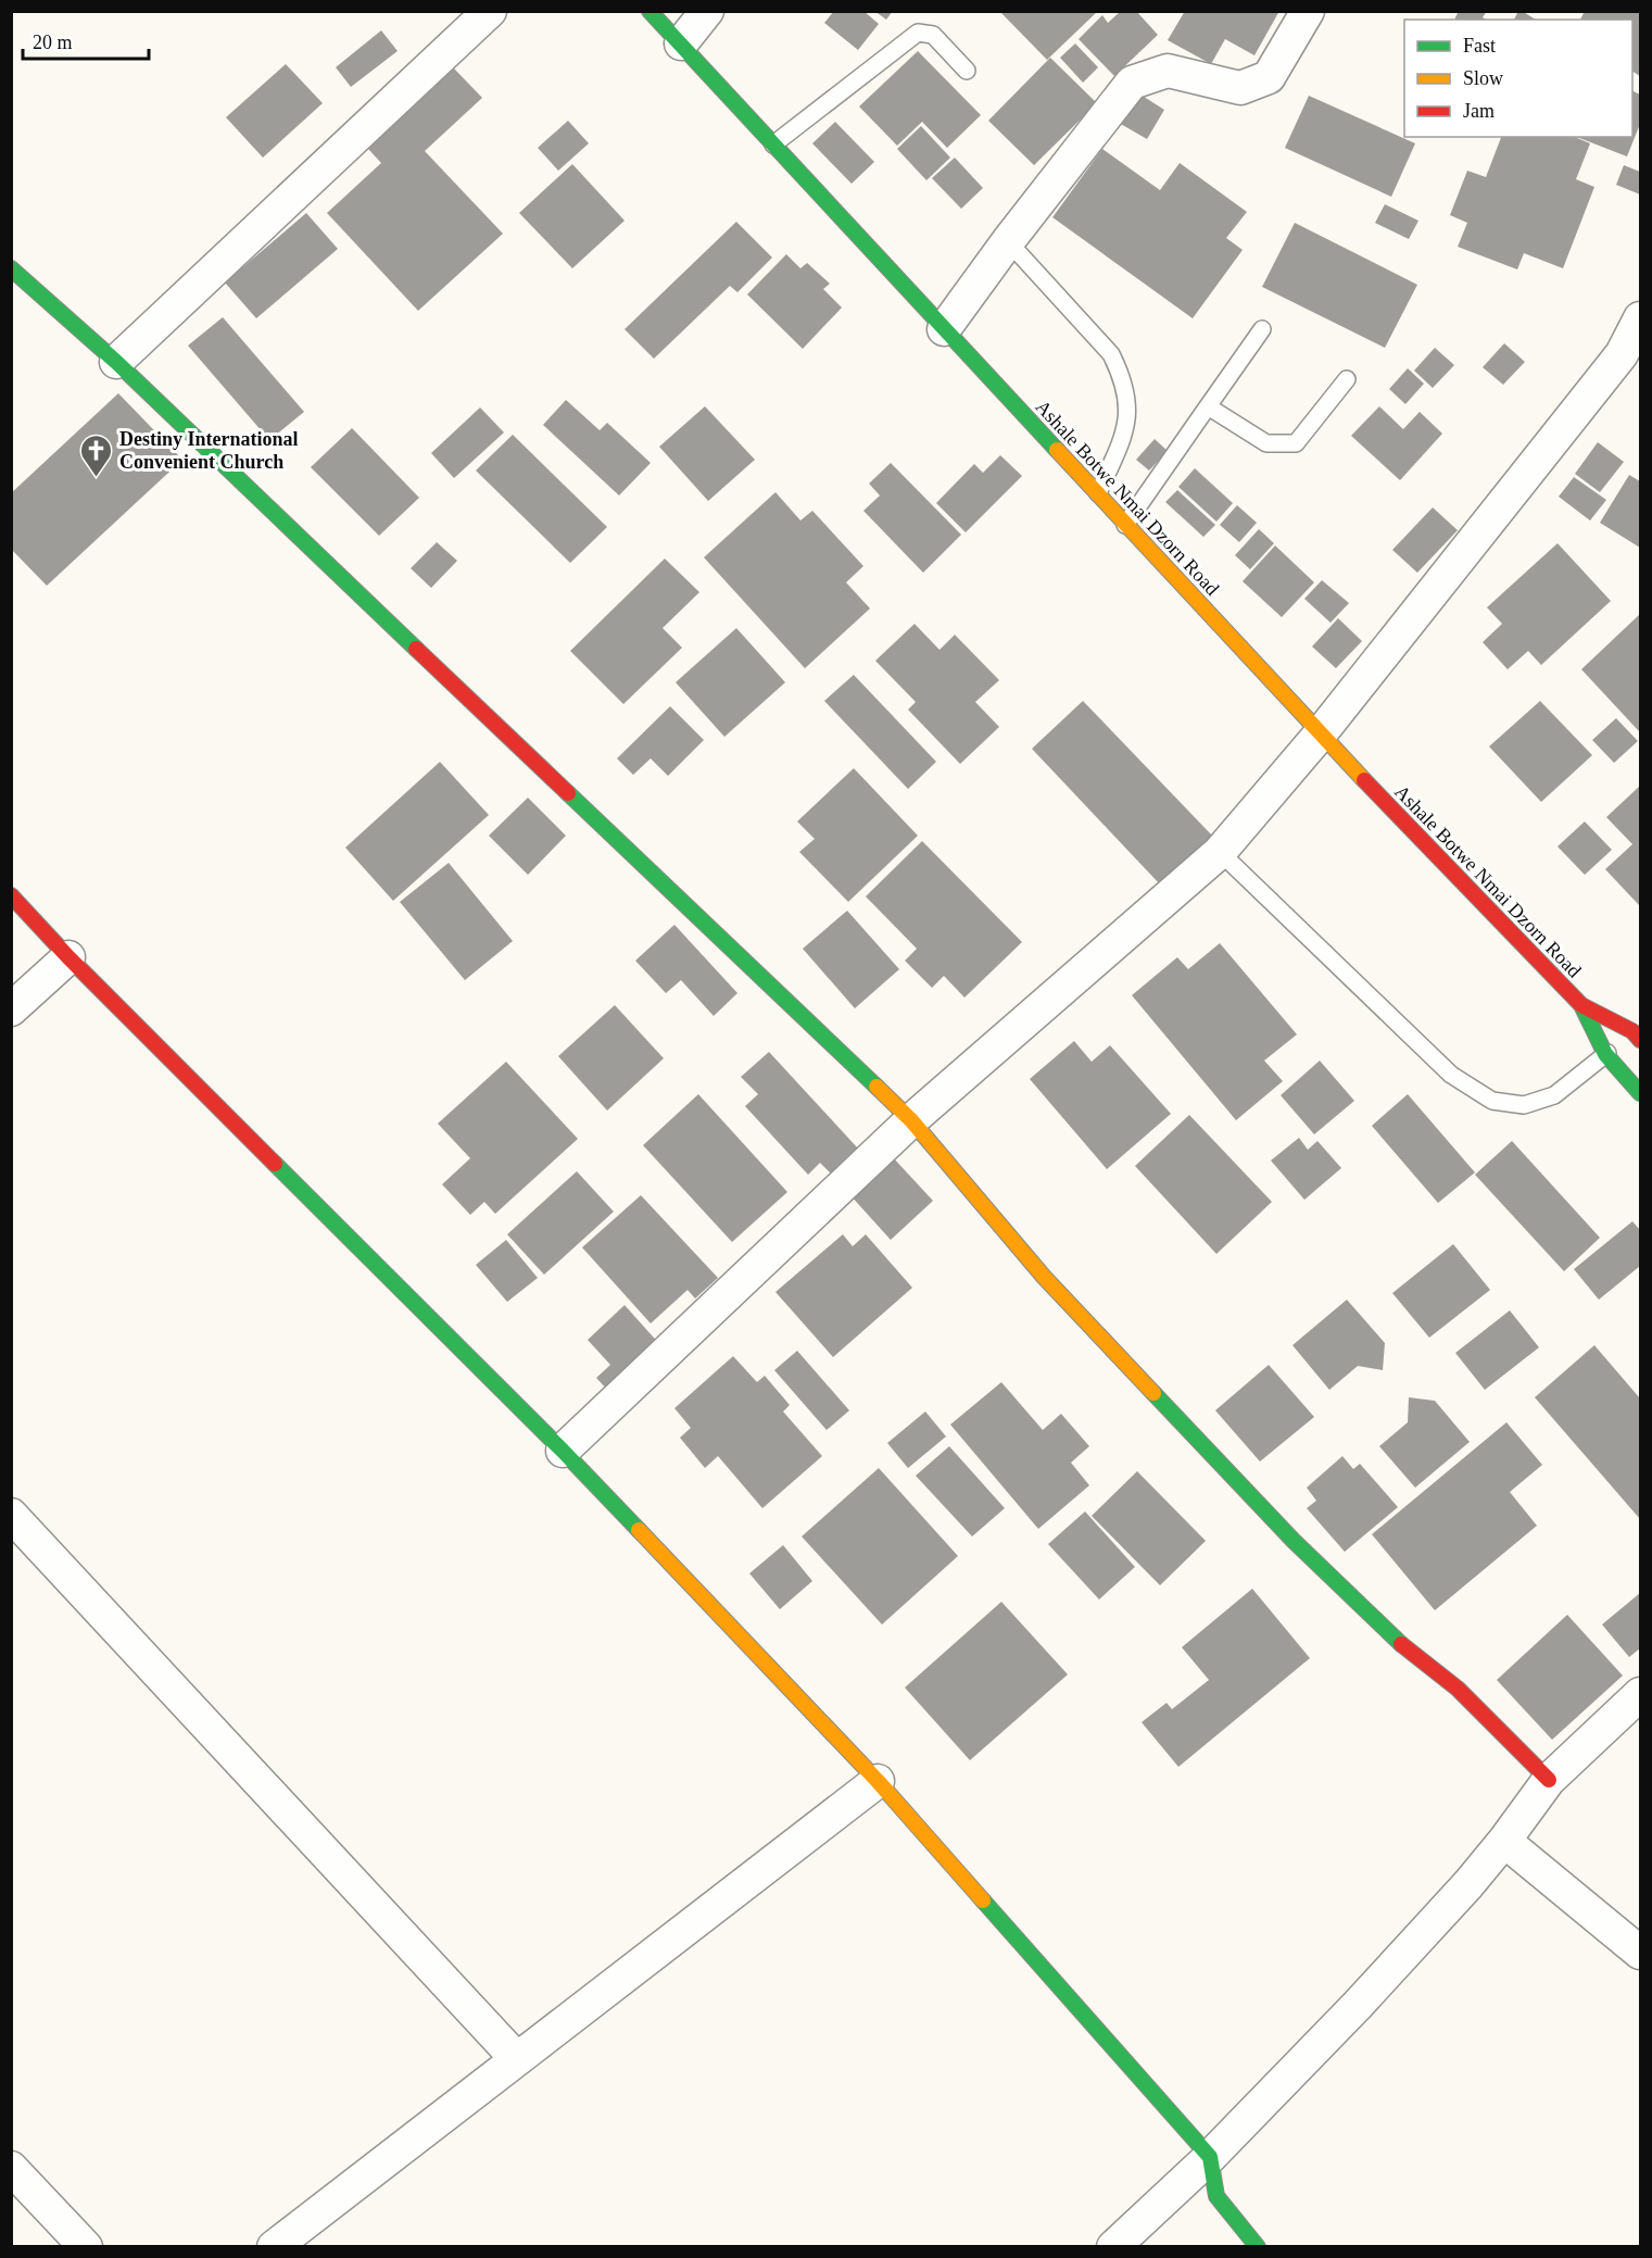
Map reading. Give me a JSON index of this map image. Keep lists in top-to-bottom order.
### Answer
{
  "streets": {
    "street": ["Ashale Botwe Nmai Dzorn Road"]
  },
  "places": {
    "church": ["Destiny International Convenient Church"]
  },
  "legend": ["Fast", "Slow", "Jam"],
  "scale_bar": "20 m"
}
